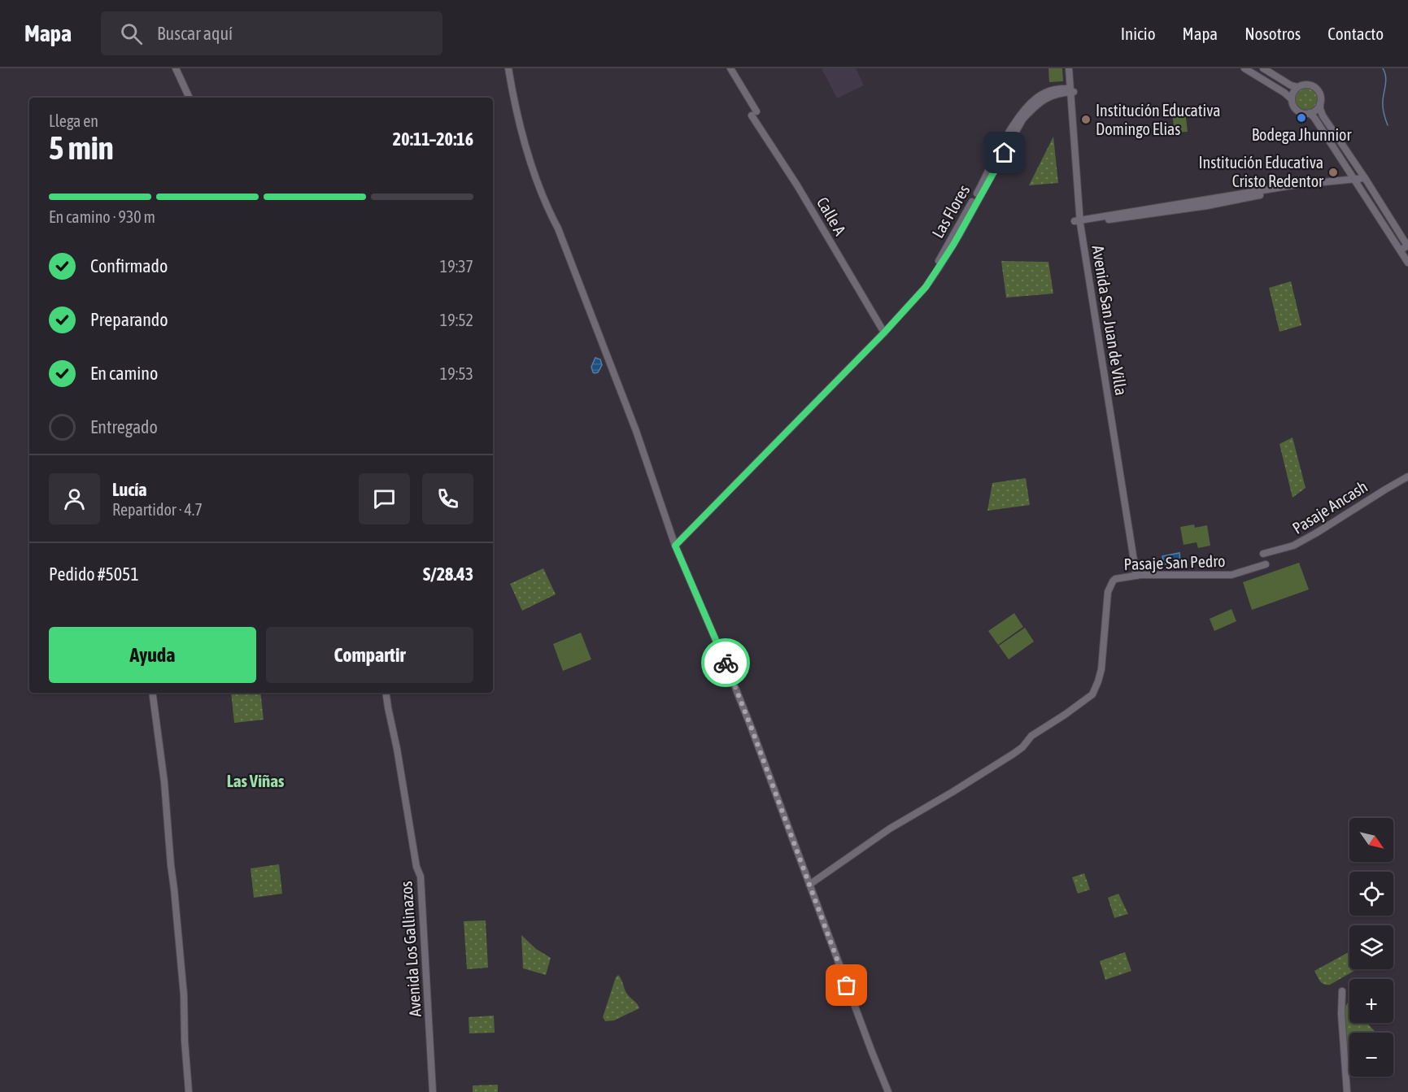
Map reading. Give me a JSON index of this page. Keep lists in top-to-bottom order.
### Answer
{
  "streets": {
    "street": [
      "Las Flores",
      "Calle A",
      "Avenida San Juan de Villa",
      "Pasaje Ancash",
      "Pasaje San Pedro",
      "Avenida Los Gallinazos"
    ]
  },
  "crossings": [
    ["Las Flores", "Calle A"],
    ["Las Flores", "Avenida San Juan de Villa"],
    ["Avenida San Juan de Villa", "Pasaje San Pedro"]
  ],
  "districts": ["Las Viñas"],
  "places": ["Bodega Jhunnior", "Institución Educativa Domingo Elias", "Institución Educativa Cristo Redentor"],
  "north": "bottom right",
  "page": {
    "header": "Mapa",
    "search": "Buscar aquí",
    "nav": [
      "Inicio",
      "Mapa",
      "Nosotros",
      "Contacto"
    ],
    "heading": ["5 min", "Llega en", "20:11–20:16"],
    "panel": [
      "Lucía",
      "Repartidor · 4.7",
      "Pedido #5051",
      "S/28.43"
    ],
    "bar": "En camino · 930 m",
    "list": [
      ["Confirmado", "19:37"],
      ["Preparando", "19:52"],
      ["En camino", "19:53"],
      "Entregado"
    ],
    "buttons": ["Ayuda", "Compartir"],
    "map_buttons": ["+", "−"]
  }
}
